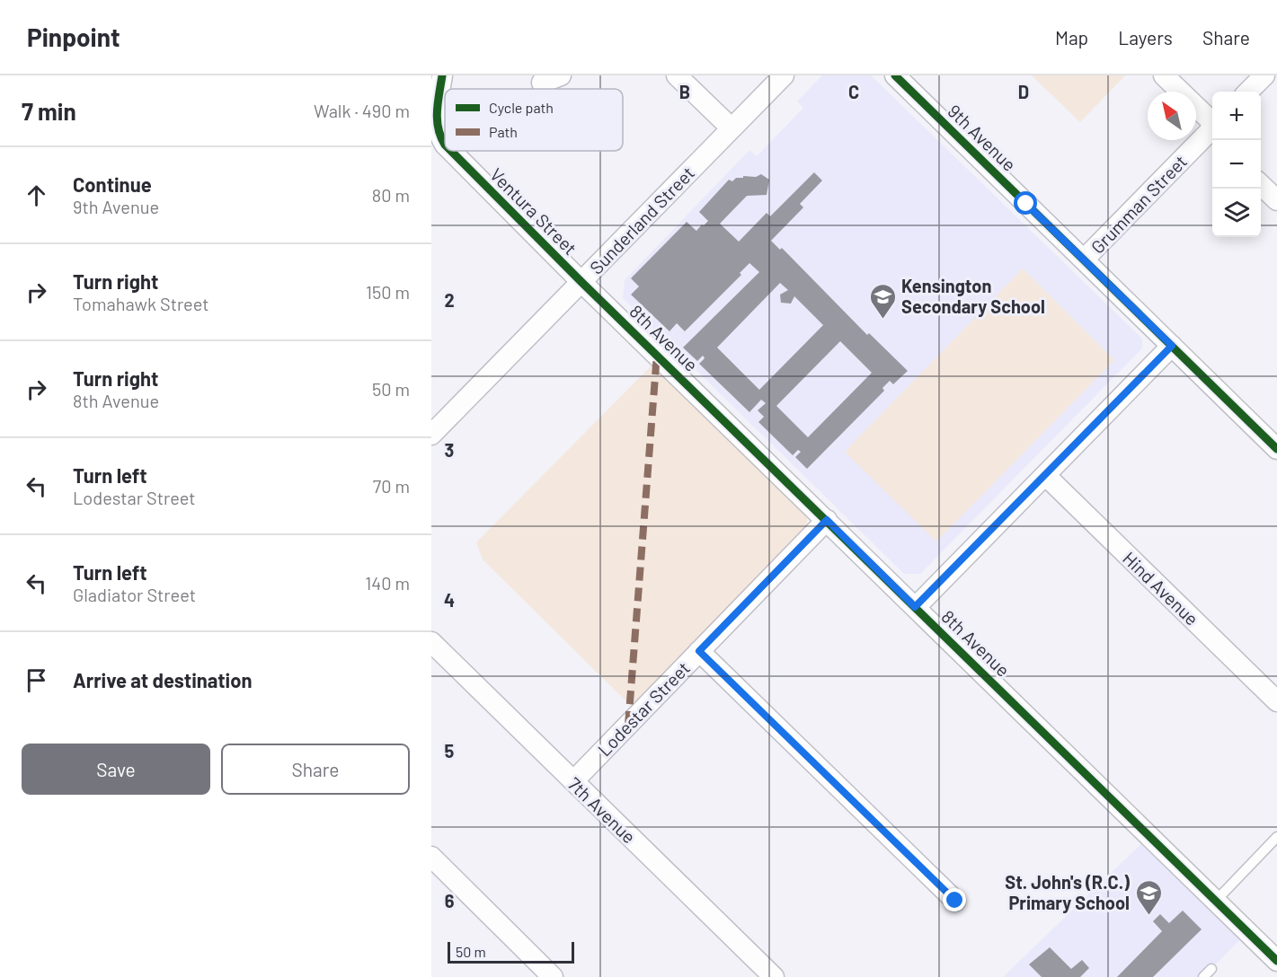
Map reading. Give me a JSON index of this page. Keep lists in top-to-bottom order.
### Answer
{
  "streets": {
    "street": [
      "9th Avenue",
      "Grumman Street",
      "Ventura Street",
      "Sunderland Street",
      "8th Avenue",
      "Hind Avenue",
      "Lodestar Street",
      "7th Avenue"
    ]
  },
  "crossings": [
    ["9th Avenue", "Grumman Street"],
    ["Ventura Street", "Sunderland Street"],
    ["Ventura Street", "8th Avenue"],
    ["Sunderland Street", "8th Avenue"],
    ["8th Avenue", "Lodestar Street"],
    ["Lodestar Street", "7th Avenue"]
  ],
  "places": {
    "school or university": ["Kensington Secondary School", "St. John's (R.C.) Primary School"]
  },
  "legend": ["Cycle path", "Path"],
  "scale_bar": "50 m",
  "north": "top left",
  "page": {
    "header": "Pinpoint",
    "nav": ["Map", "Layers", "Share"],
    "heading": ["7 min", "Walk · 490 m"],
    "map_buttons": ["+", "−"],
    "list": [
      ["Continue", "9th Avenue", "80 m"],
      ["Turn right", "Tomahawk Street", "150 m"],
      ["Turn right", "8th Avenue", "50 m"],
      ["Turn left", "Lodestar Street", "70 m"],
      ["Turn left", "Gladiator Street", "140 m"],
      "Arrive at destination"
    ],
    "buttons": ["Save", "Share"],
    "scale": "50 m"
  },
  "grid": {
    "columns": ["B", "C", "D"],
    "rows": [
      "2",
      "3",
      "4",
      "5",
      "6"
    ]
  }
}
